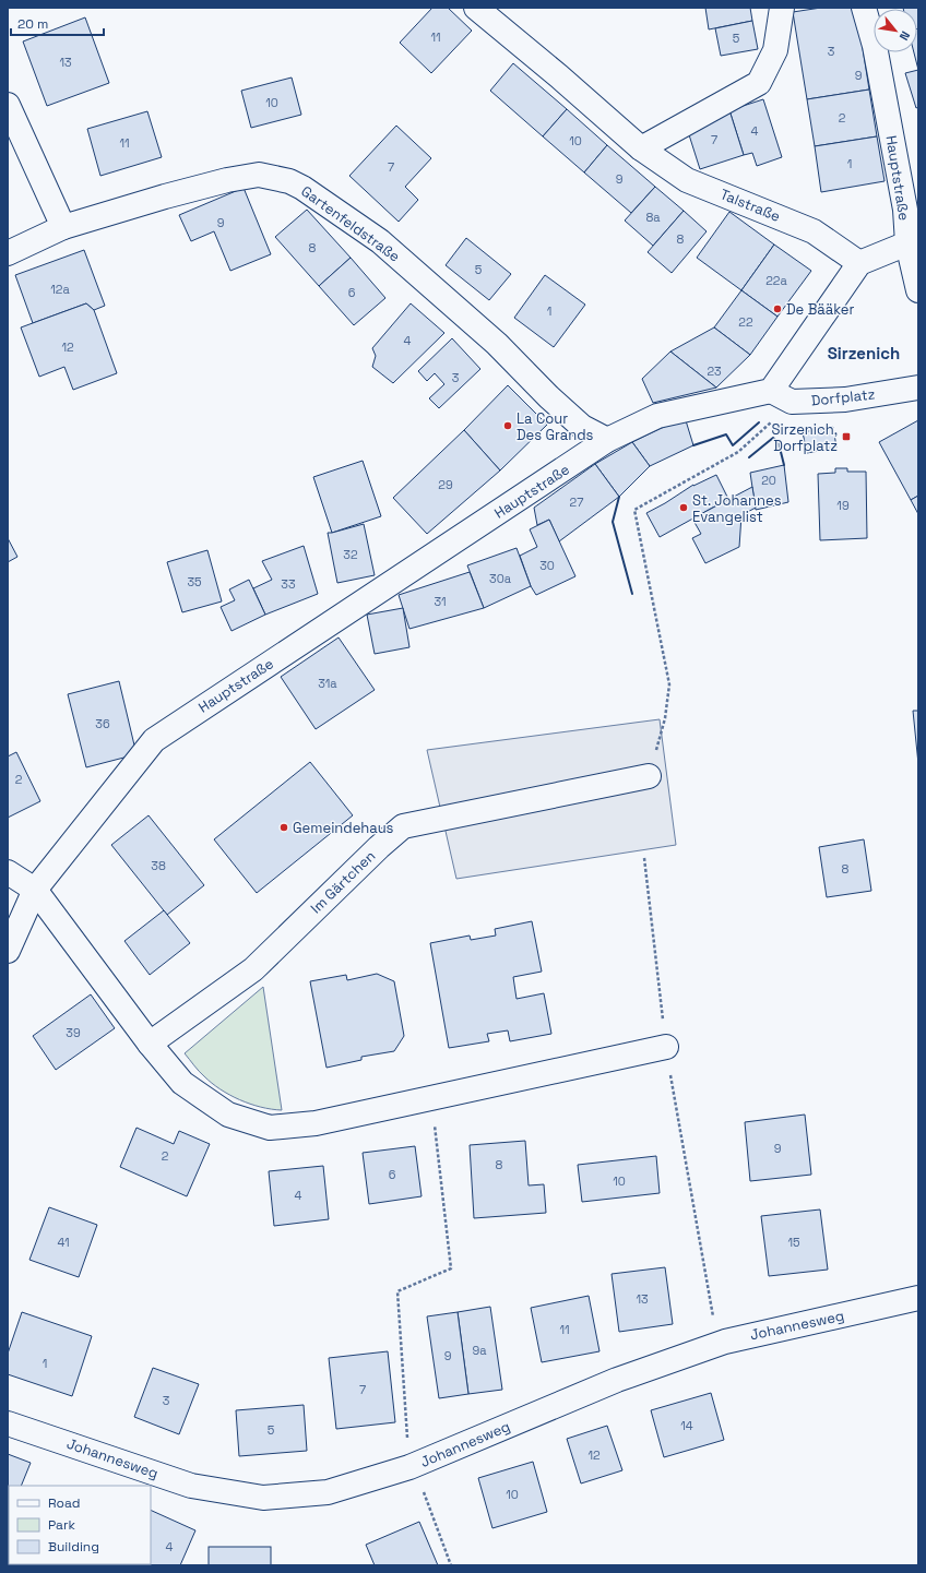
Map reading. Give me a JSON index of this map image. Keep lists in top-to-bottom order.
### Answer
{
  "streets": {
    "street": [
      "Hauptstraße",
      "Talstraße",
      "Gartenfeldstraße",
      "Dorfplatz",
      "Im Gärtchen",
      "Johannesweg"
    ]
  },
  "crossings": [
    ["Hauptstraße", "Gartenfeldstraße"],
    ["Hauptstraße", "Dorfplatz"]
  ],
  "districts": ["Sirzenich"],
  "places": {
    "other": [
      "De Bääker",
      "La Cour Des Grands",
      "St. Johannes Evangelist",
      "Gemeindehaus"
    ],
    "transit": ["Sirzenich, Dorfplatz"]
  },
  "house_numbers": [
    "11",
    "5",
    "3",
    "13",
    "9",
    "10",
    "2",
    "4",
    "7",
    "10",
    "11",
    "1",
    "7",
    "9",
    "8a",
    "9",
    "8",
    "8",
    "5",
    "22a",
    "12a",
    "6",
    "1",
    "22",
    "4",
    "12",
    "23",
    "3",
    "20",
    "29",
    "27",
    "19",
    "32",
    "30",
    "30a",
    "35",
    "33",
    "31",
    "31a",
    "36",
    "2",
    "38",
    "8",
    "39",
    "9",
    "2",
    "8",
    "6",
    "10",
    "4",
    "41",
    "15",
    "13",
    "11",
    "9a",
    "9",
    "1",
    "7",
    "3",
    "14",
    "5",
    "12",
    "10",
    "4"
  ],
  "legend": ["Road", "Park", "Building"],
  "scale_bar": "20 m",
  "north": "bottom right"
}
